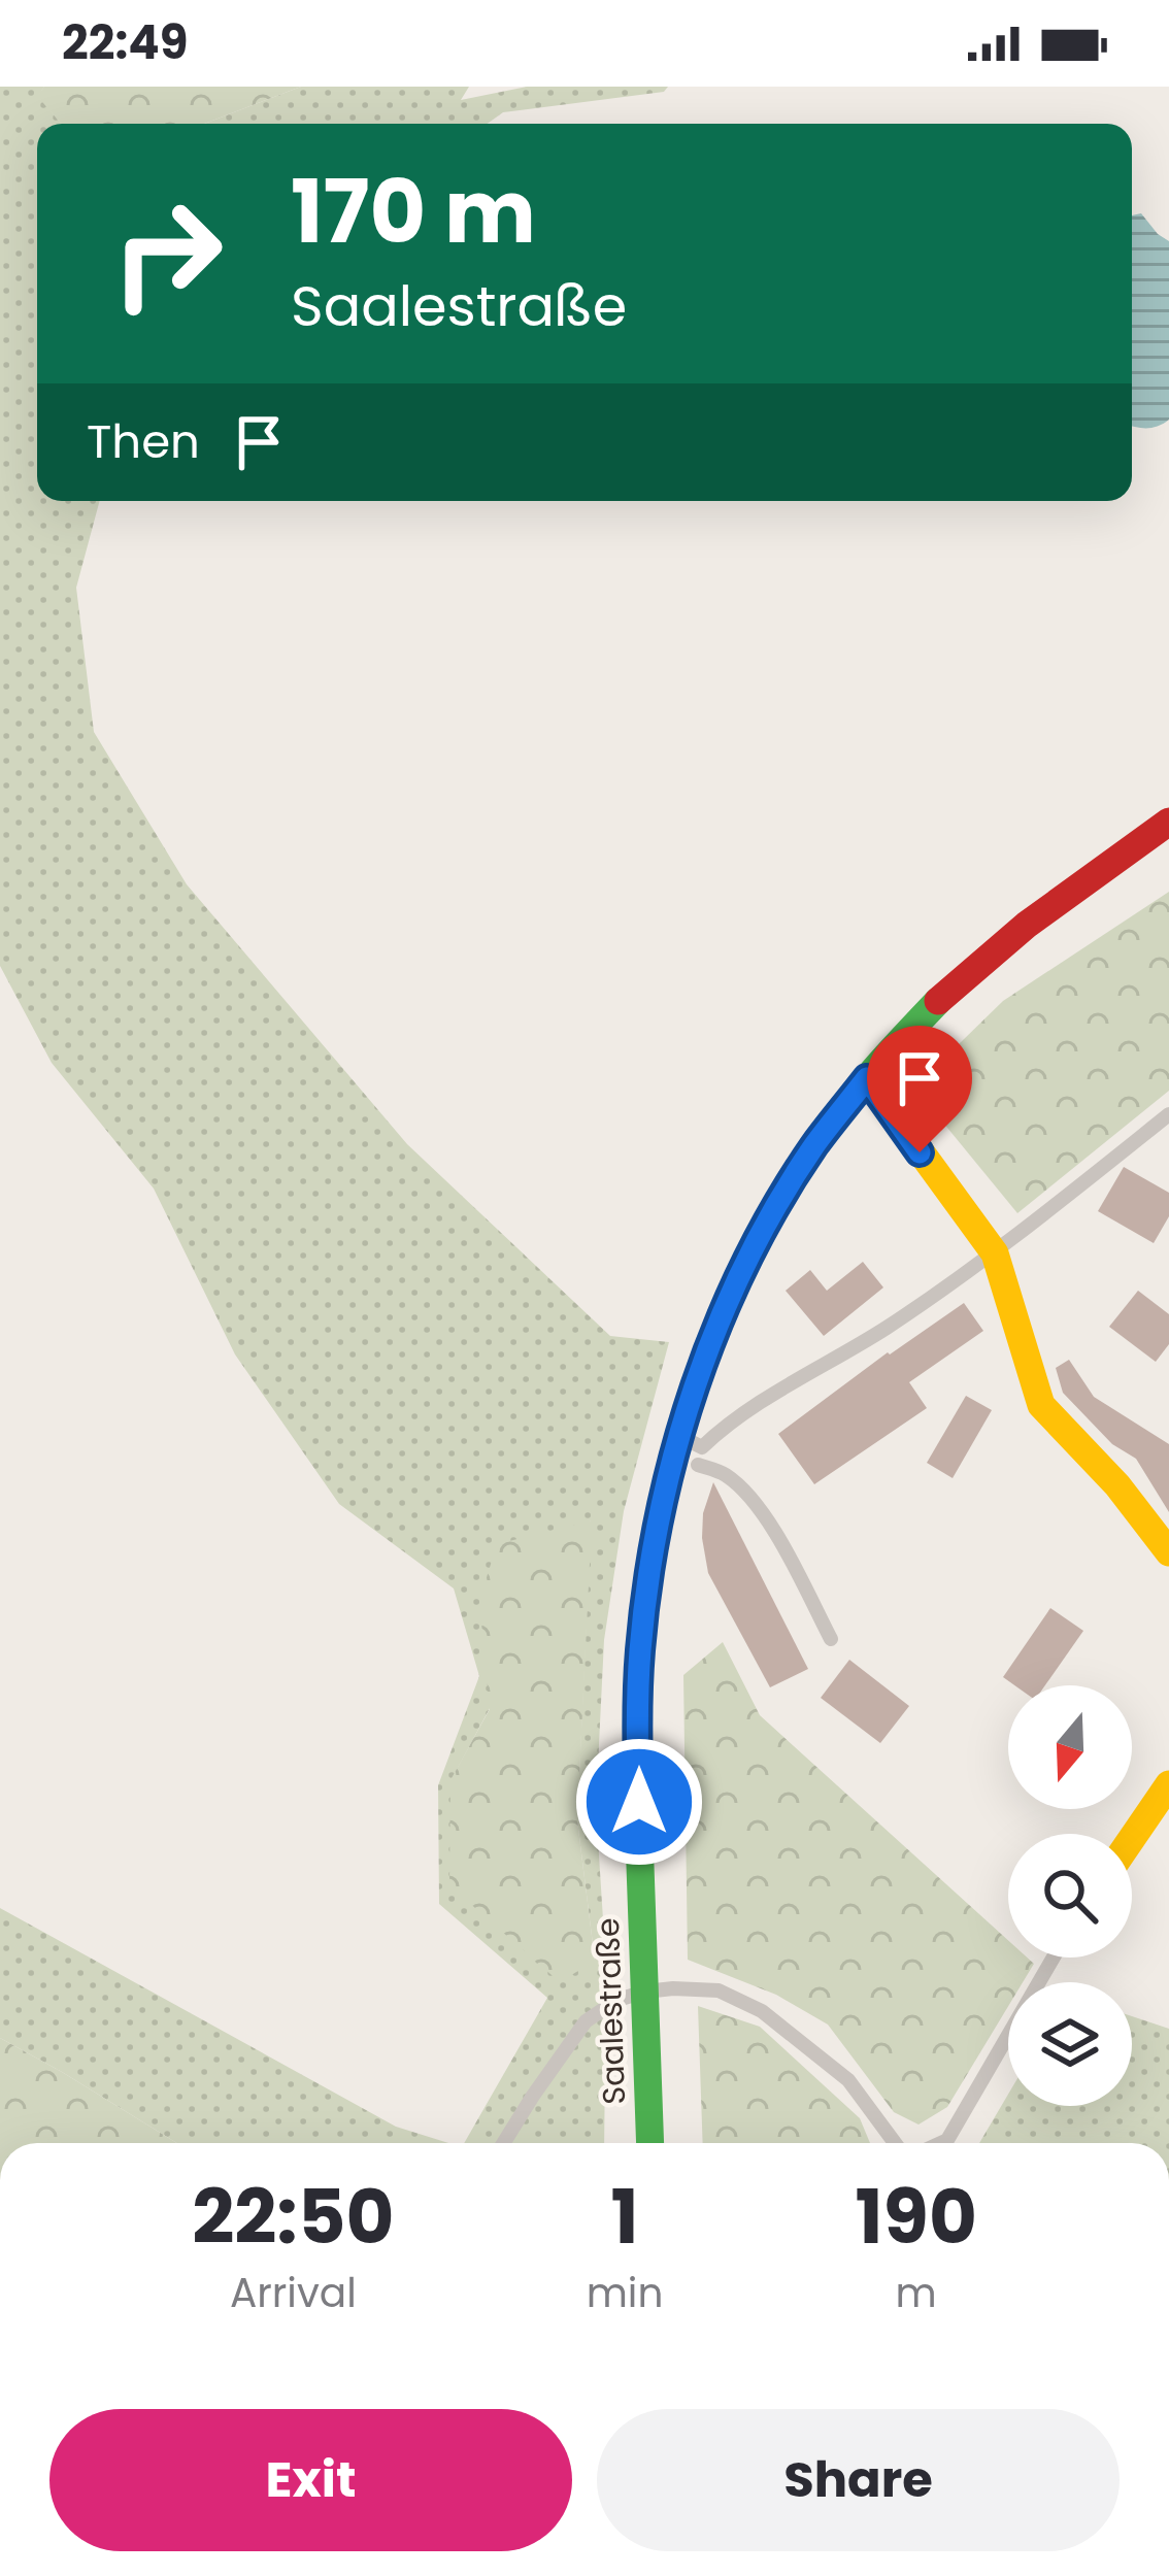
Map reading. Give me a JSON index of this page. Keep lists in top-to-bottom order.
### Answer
{
  "streets": {
    "street": ["Saalestraße"]
  },
  "north": "bottom",
  "page": {
    "status": "22:49",
    "turn": ["170 m", "Saalestraße"],
    "then": "Then",
    "eta": [
      "22:50",
      "Arrival",
      "1",
      "min",
      "190",
      "m"
    ],
    "buttons": ["Exit", "Share"]
  }
}
